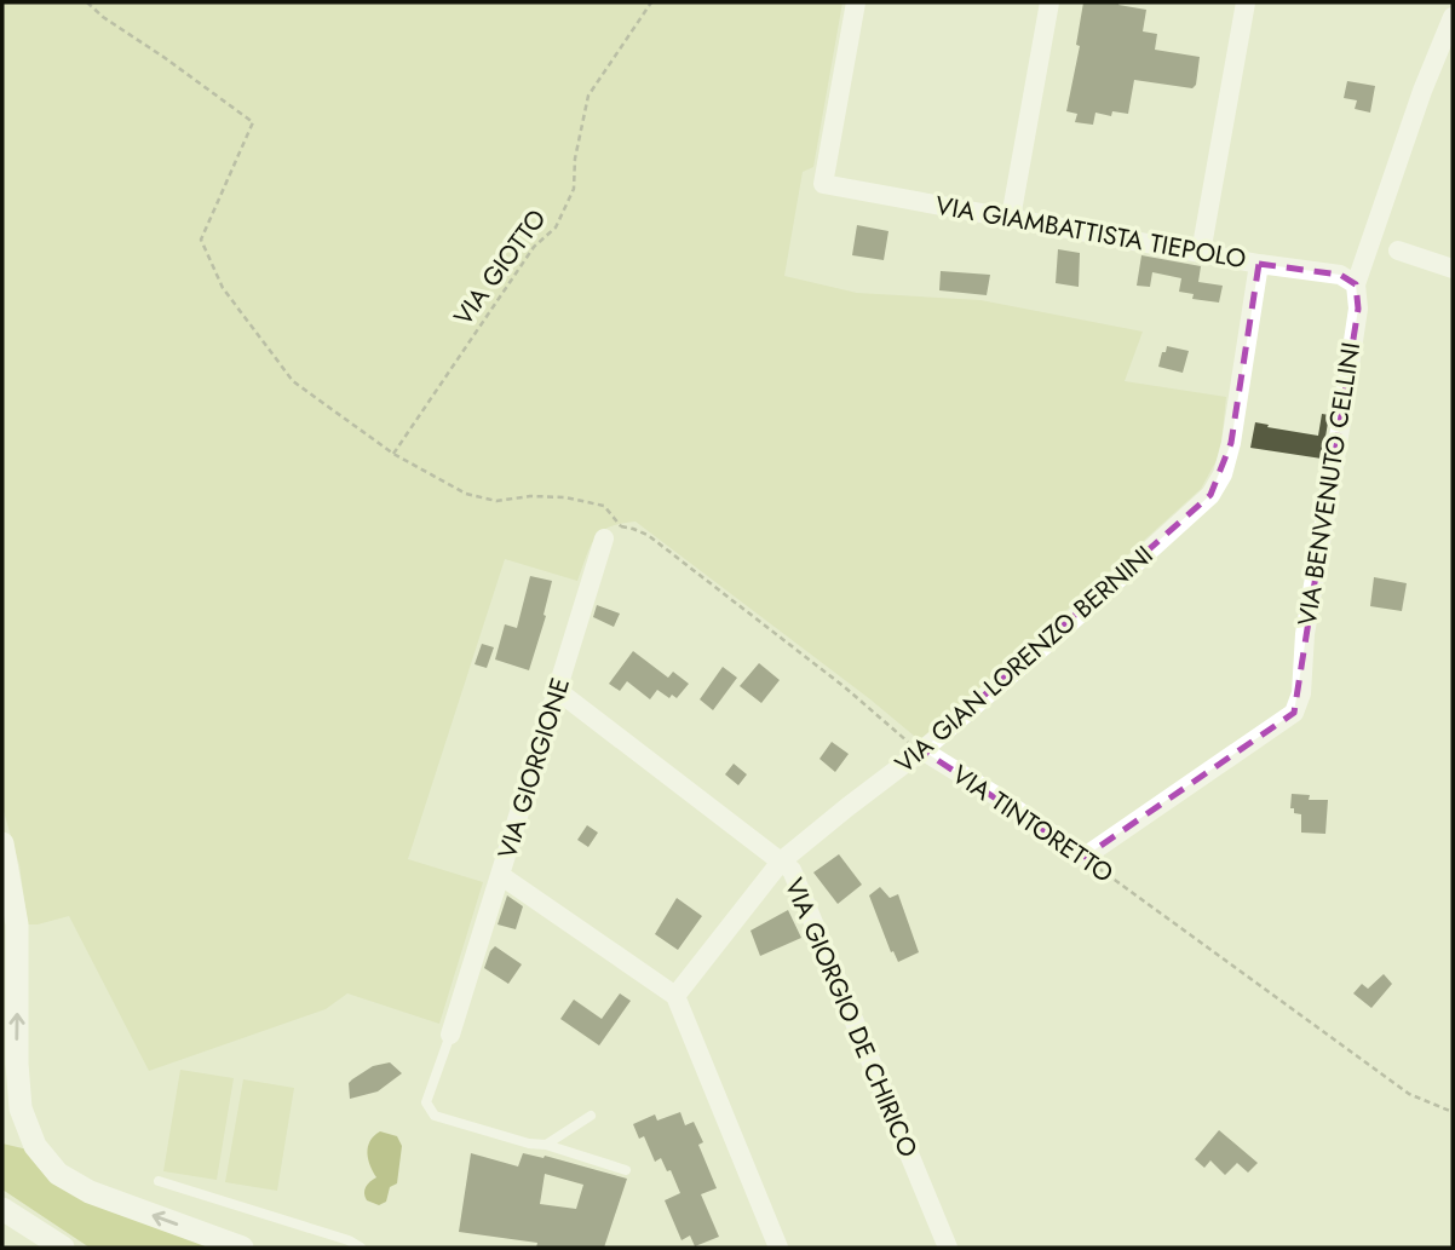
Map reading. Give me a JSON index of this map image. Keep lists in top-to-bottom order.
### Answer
{
  "streets": {
    "street": [
      "VIA GIAMBATTISTA TIEPOLO",
      "VIA BENVENUTO CELLINI",
      "VIA GIAN LORENZO BERNINI",
      "VIA GIORGIONE",
      "VIA TINTORETTO",
      "VIA GIORGIO DE CHIRICO"
    ],
    "path": ["VIA GIOTTO"]
  },
  "crossings": [
    ["VIA GIAMBATTISTA TIEPOLO", "VIA BENVENUTO CELLINI"],
    ["VIA GIAMBATTISTA TIEPOLO", "VIA GIAN LORENZO BERNINI"],
    ["VIA BENVENUTO CELLINI", "VIA TINTORETTO"],
    ["VIA GIAN LORENZO BERNINI", "VIA GIORGIONE"],
    ["VIA GIAN LORENZO BERNINI", "VIA TINTORETTO"],
    ["VIA GIAN LORENZO BERNINI", "VIA GIORGIO DE CHIRICO"],
    ["VIA GIORGIONE", "VIA GIORGIO DE CHIRICO"]
  ]
}
